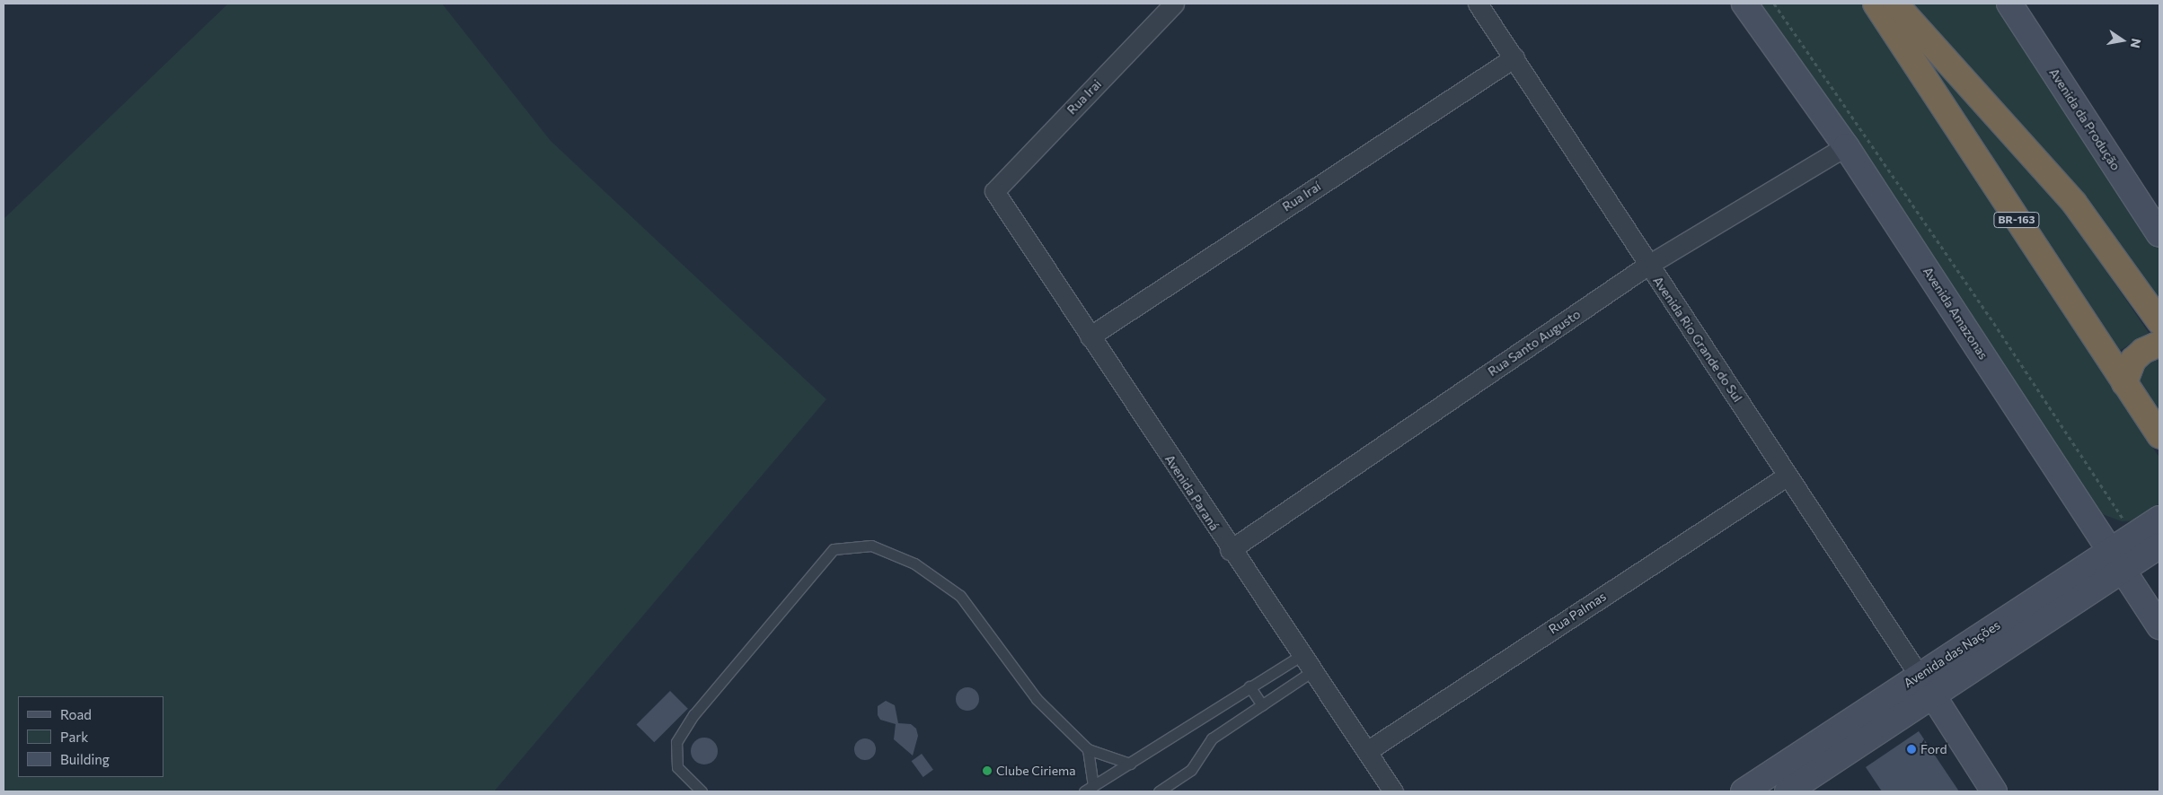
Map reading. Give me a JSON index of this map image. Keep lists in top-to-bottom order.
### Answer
{
  "streets": {
    "highway": ["BR-163"],
    "street": [
      "Rua Irai",
      "Avenida da Produção",
      "Rua Iraí",
      "Avenida Amazonas",
      "Avenida Rio Grande do Sul",
      "Rua Santo Augusto",
      "Avenida Paraná",
      "Rua Palmas",
      "Avenida das Nações"
    ]
  },
  "crossings": [
    ["Rua Irai", "Avenida Paraná"],
    ["Rua Iraí", "Avenida Rio Grande do Sul"],
    ["Rua Iraí", "Avenida Paraná"],
    ["Avenida Amazonas", "Rua Santo Augusto"],
    ["Avenida Amazonas", "Avenida das Nações"],
    ["Avenida Rio Grande do Sul", "Rua Santo Augusto"],
    ["Avenida Rio Grande do Sul", "Rua Palmas"],
    ["Avenida Rio Grande do Sul", "Avenida das Nações"],
    ["Rua Santo Augusto", "Avenida Paraná"],
    ["Avenida Paraná", "Rua Palmas"]
  ],
  "places": ["Ford", "Clube Ciriema"],
  "legend": ["Road", "Park", "Building"],
  "north": "right"
}
